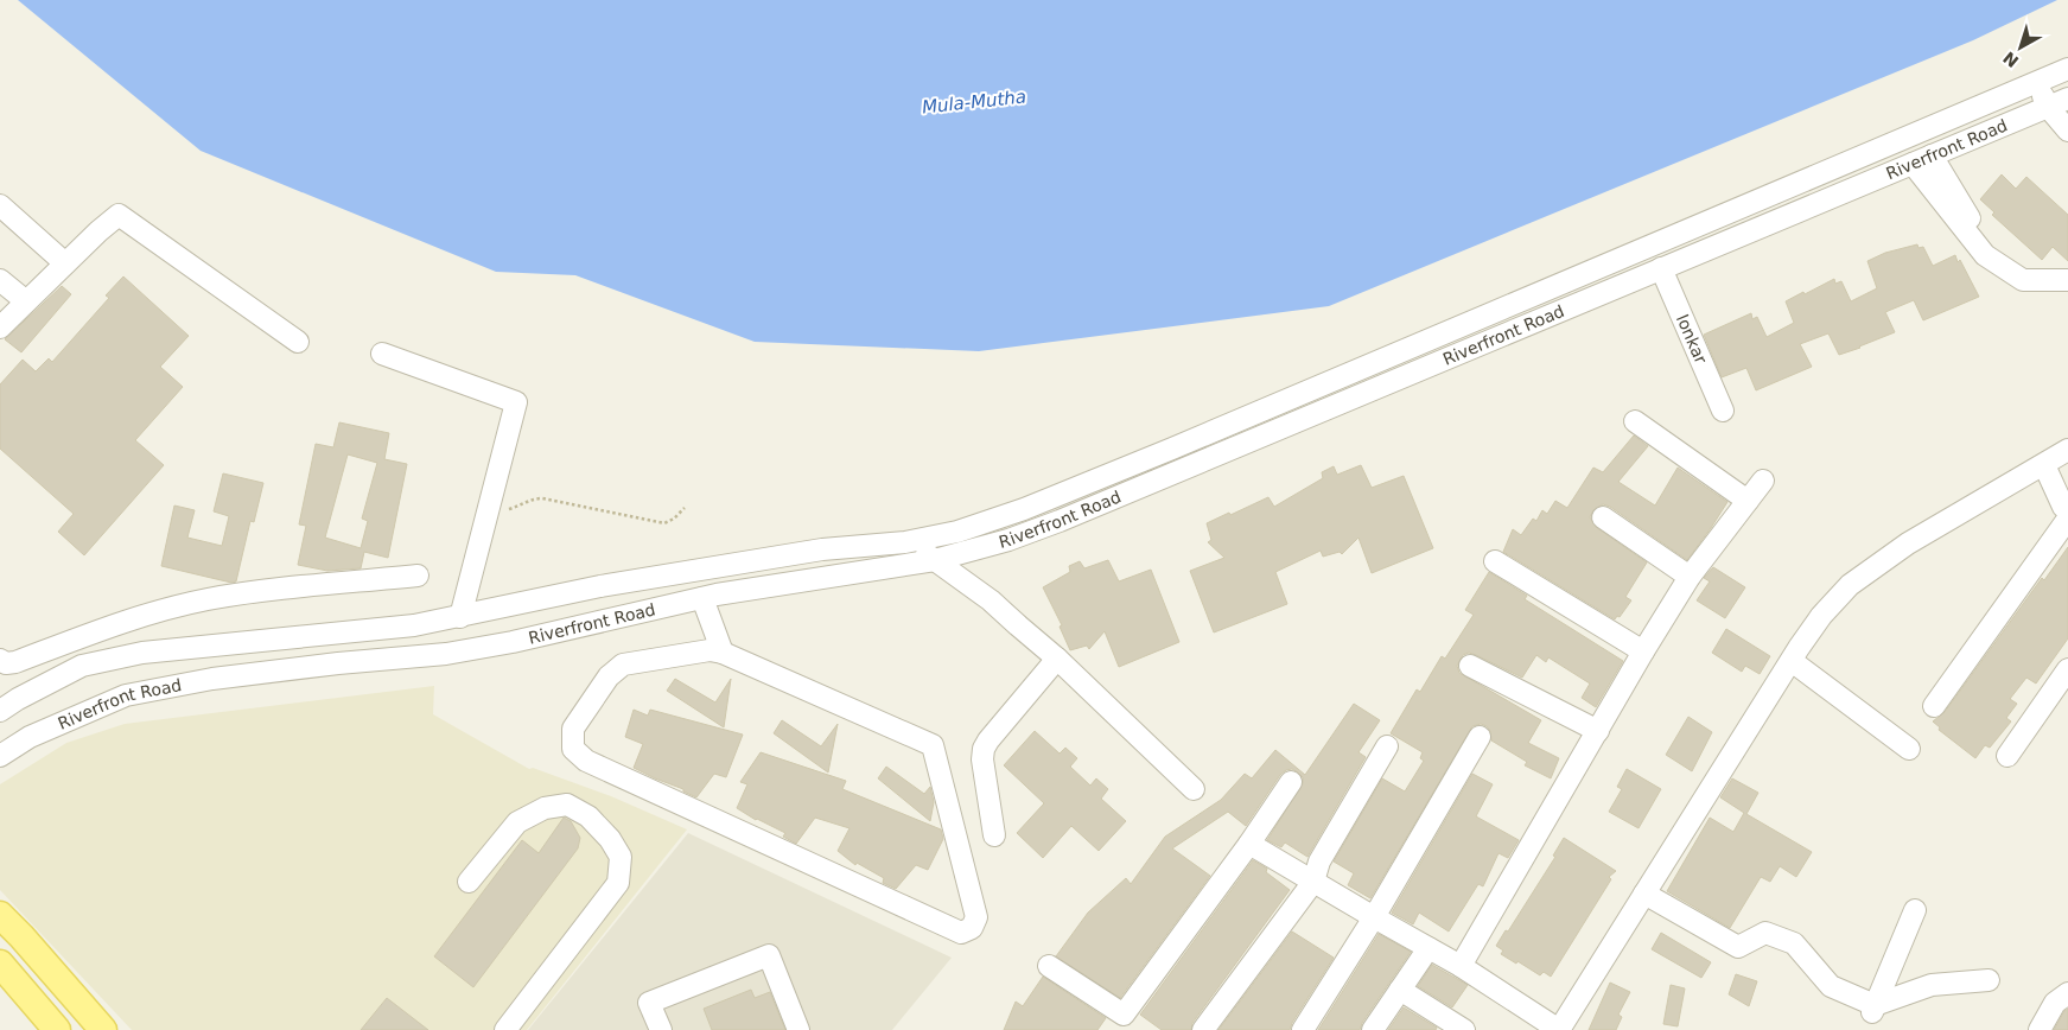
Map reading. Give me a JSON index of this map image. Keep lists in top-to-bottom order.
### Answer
{
  "streets": {
    "street": ["Riverfront Road", "lonkar"]
  },
  "crossings": [
    ["Riverfront Road", "lonkar"]
  ],
  "water": ["Mula-Mutha"],
  "north": "bottom left"
}
